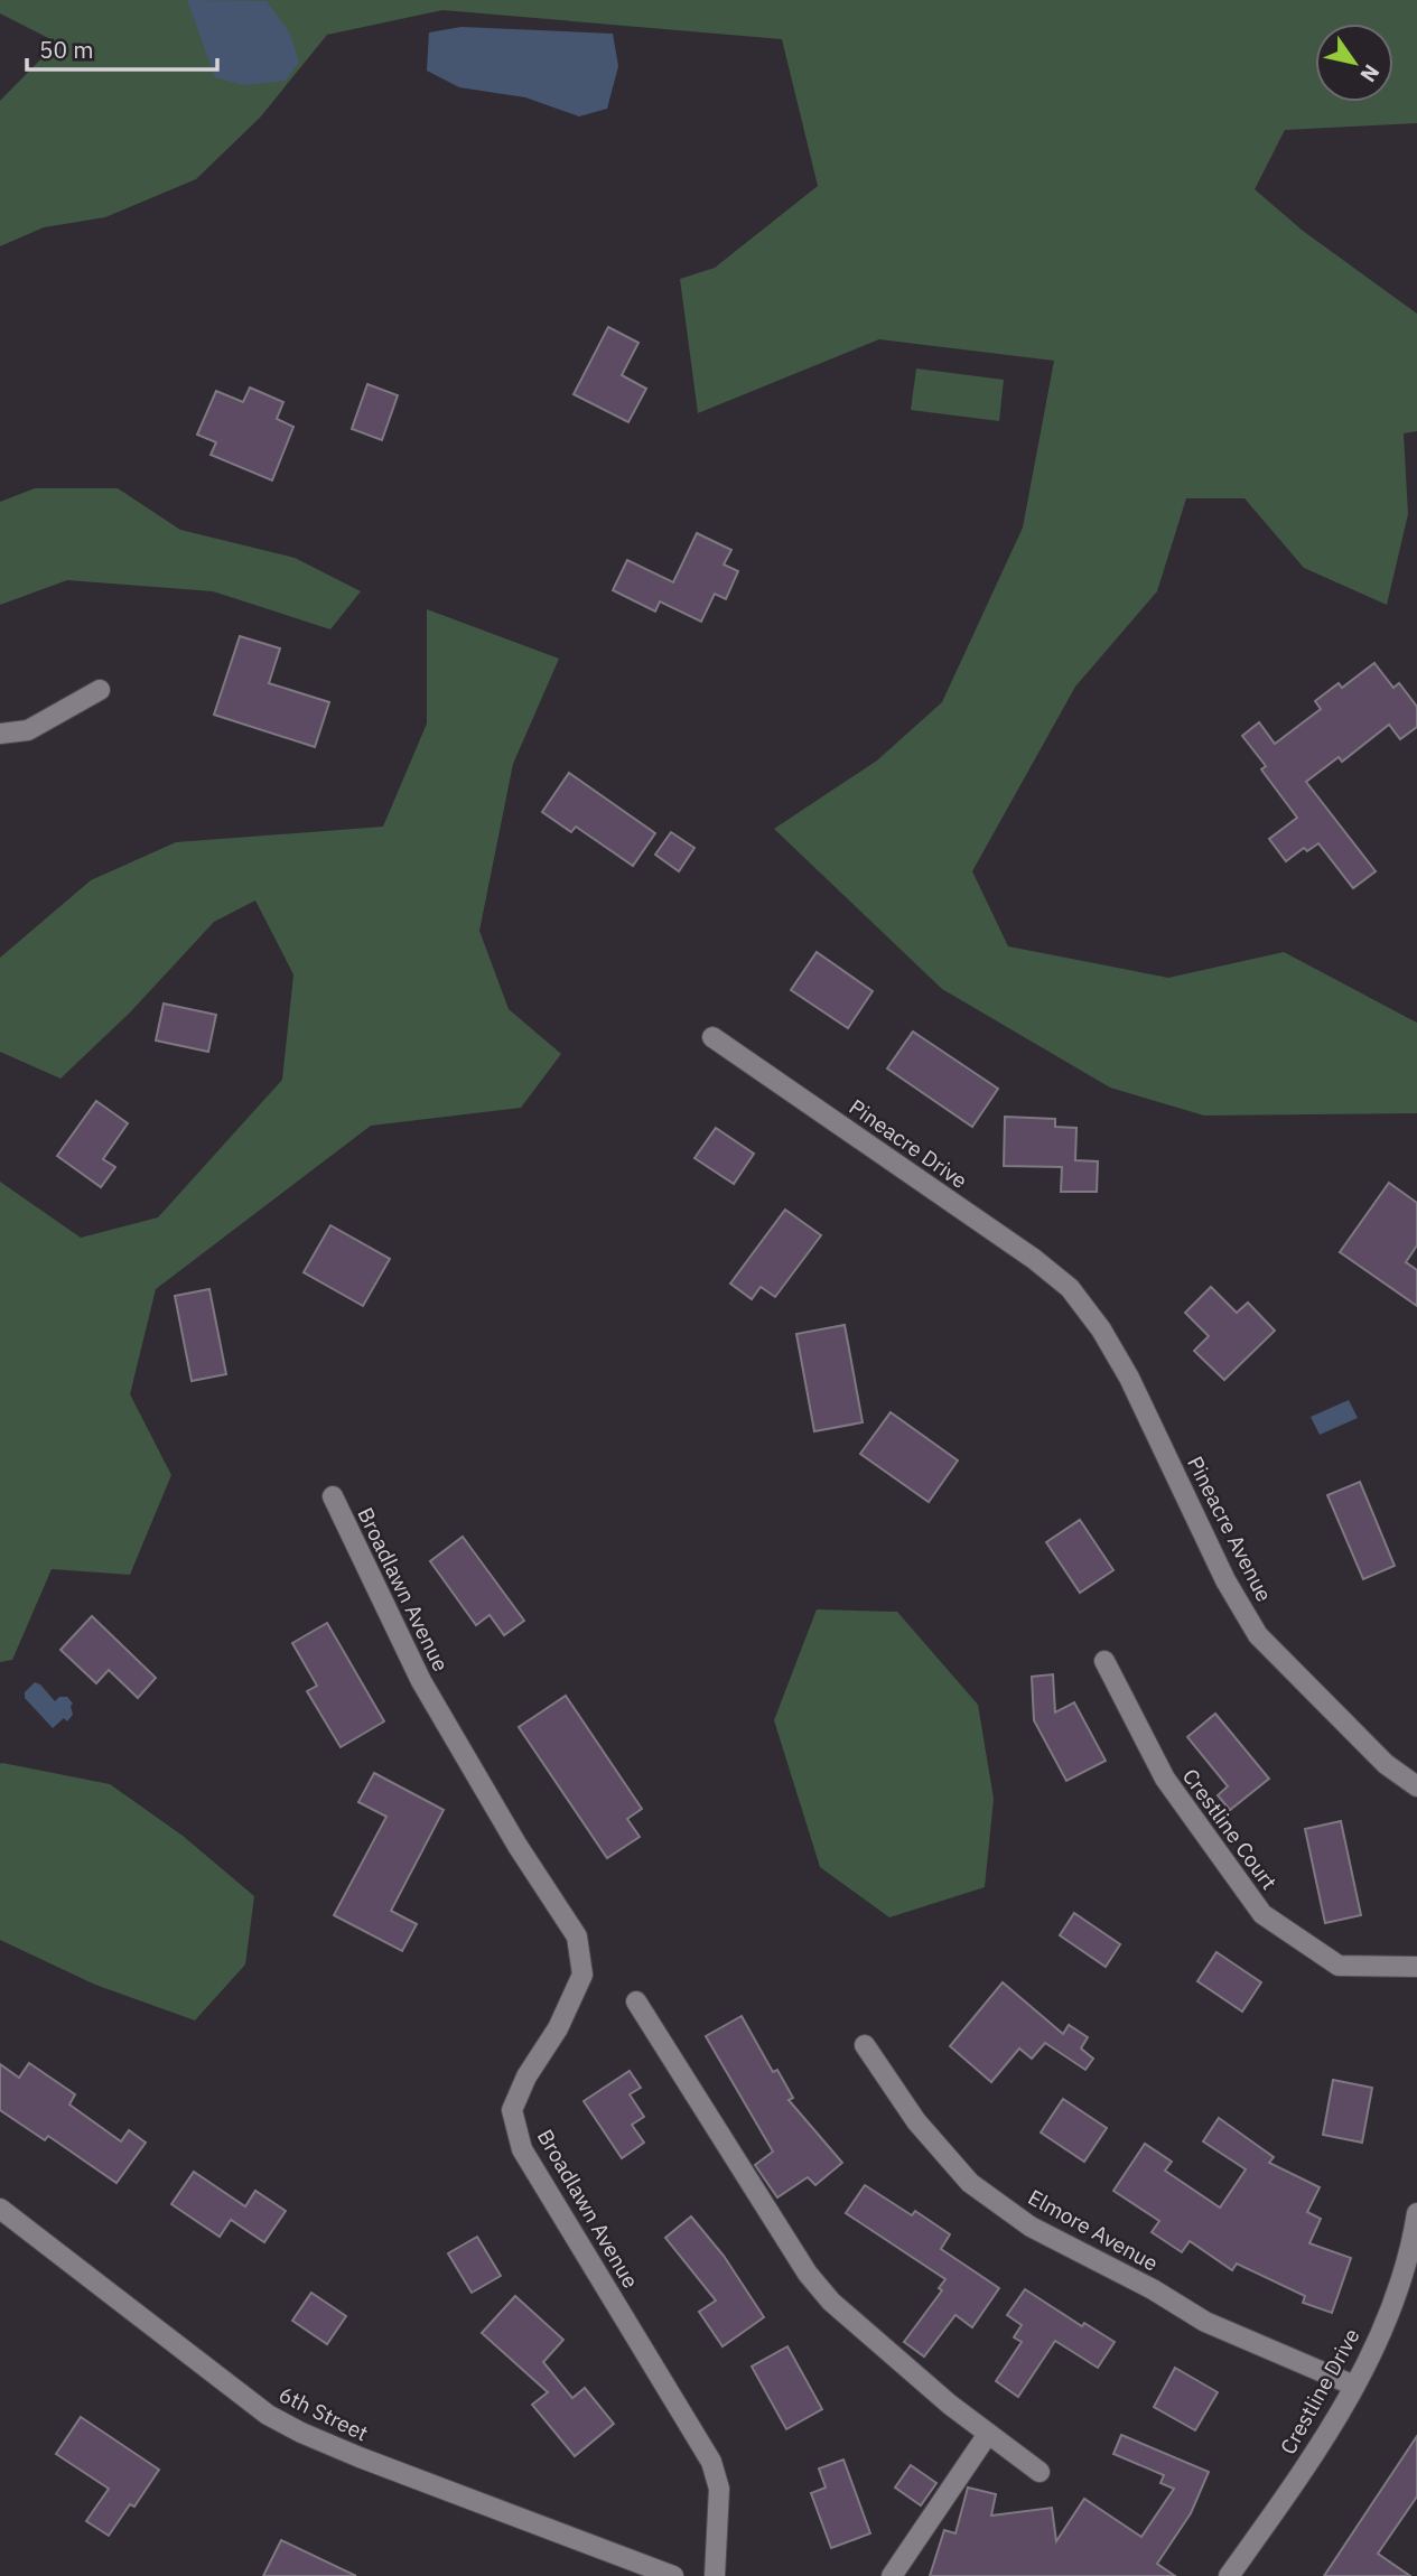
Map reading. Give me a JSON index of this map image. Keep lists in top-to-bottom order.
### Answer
{
  "streets": {
    "street": [
      "Pineacre Drive",
      "Pineacre Avenue",
      "Broadlawn Avenue",
      "Crestline Court",
      "Elmore Avenue",
      "Crestline Drive",
      "6th Street"
    ]
  },
  "crossings": [
    ["Pineacre Drive", "Pineacre Avenue"],
    ["Elmore Avenue", "Crestline Drive"]
  ],
  "scale_bar": "50 m",
  "north": "bottom right"
}
